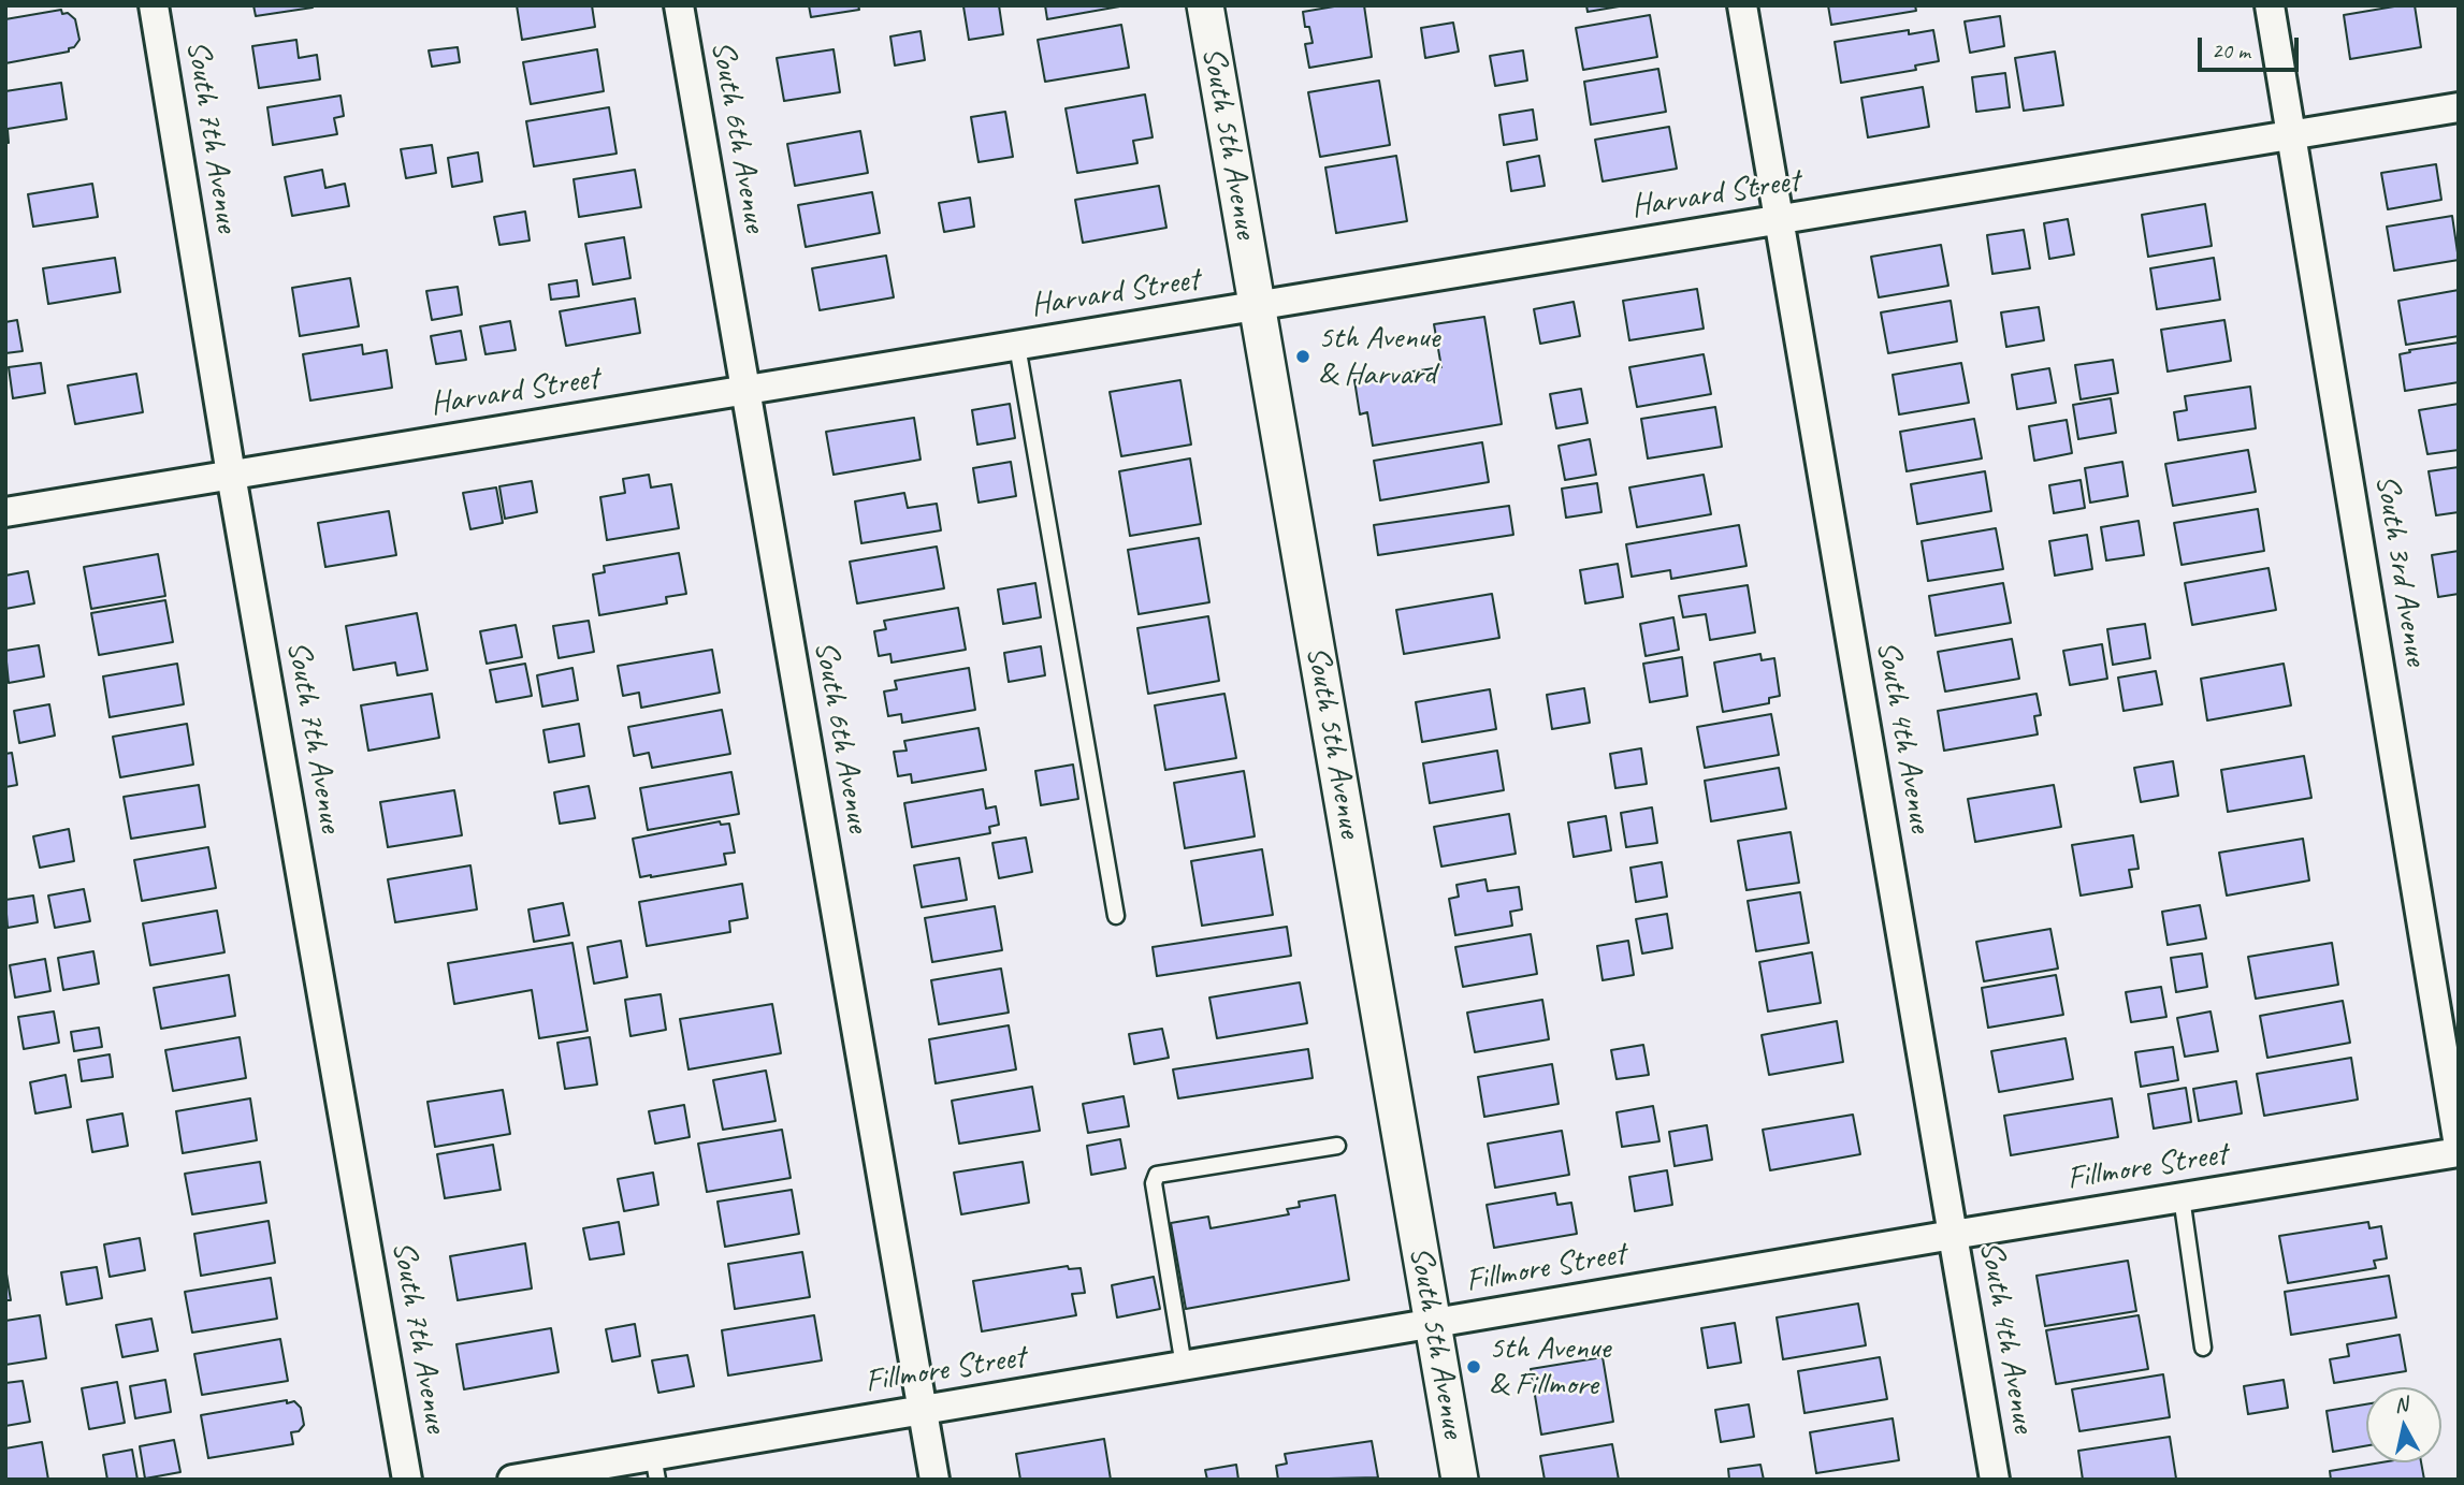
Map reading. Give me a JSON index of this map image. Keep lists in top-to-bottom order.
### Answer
{
  "streets": {
    "street": [
      "South 7th Avenue",
      "South 6th Avenue",
      "South 5th Avenue",
      "Harvard Street",
      "South 3rd Avenue",
      "South 4th Avenue",
      "Fillmore Street"
    ]
  },
  "crossings": [
    ["South 7th Avenue", "Harvard Street"],
    ["South 6th Avenue", "Harvard Street"],
    ["South 6th Avenue", "Fillmore Street"],
    ["South 5th Avenue", "Harvard Street"],
    ["South 5th Avenue", "Fillmore Street"],
    ["Harvard Street", "South 3rd Avenue"],
    ["Harvard Street", "South 4th Avenue"],
    ["South 4th Avenue", "Fillmore Street"]
  ],
  "places": ["5th Avenue & Harvard", "5th Avenue & Fillmore"],
  "scale_bar": "20 m",
  "north": "top"
}
